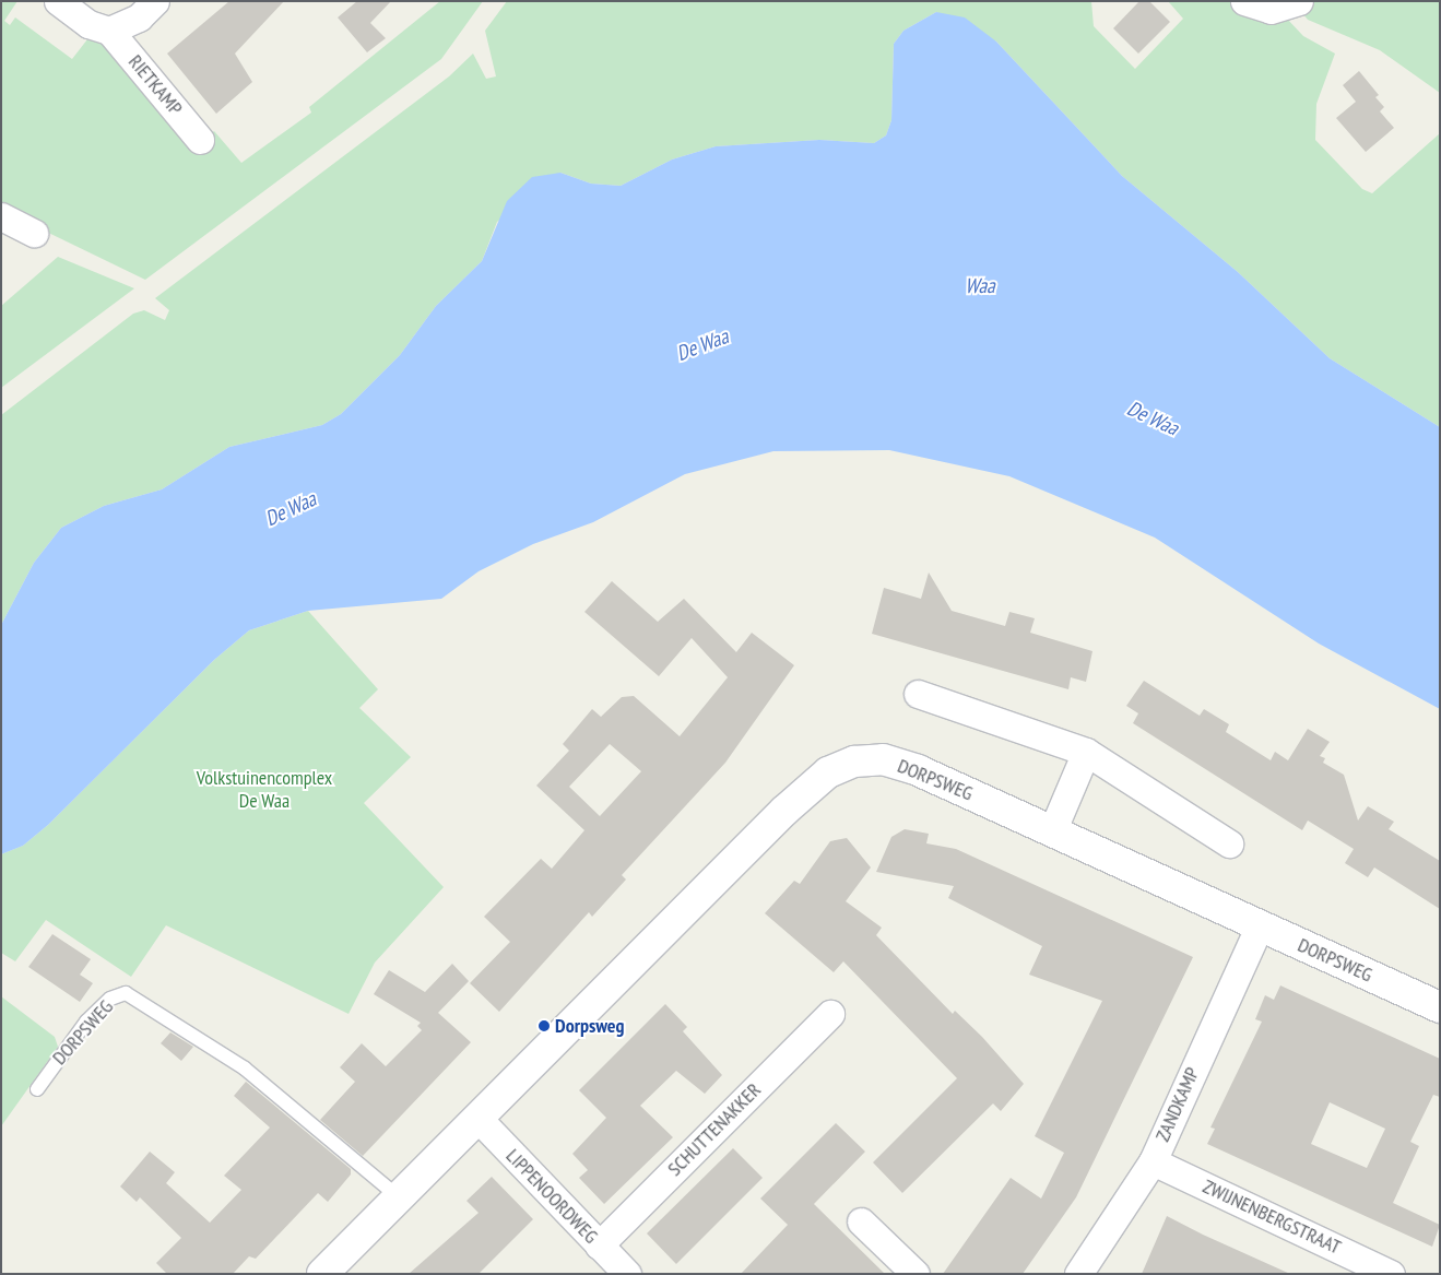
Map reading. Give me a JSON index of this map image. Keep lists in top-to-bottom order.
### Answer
{
  "streets": {
    "street": [
      "RIETKAMP",
      "DORPSWEG",
      "ZANDKAMP",
      "SCHUTTENAKKER",
      "LIPPENOORDWEG",
      "ZWIJNENBERGSTRAAT"
    ]
  },
  "crossings": [
    ["DORPSWEG", "ZANDKAMP"],
    ["DORPSWEG", "LIPPENOORDWEG"],
    ["ZANDKAMP", "ZWIJNENBERGSTRAAT"],
    ["SCHUTTENAKKER", "LIPPENOORDWEG"]
  ],
  "water": ["Waa", "De Waa"],
  "parks": ["Volkstuinencomplex De Waa"],
  "places": ["Dorpsweg"]
}
